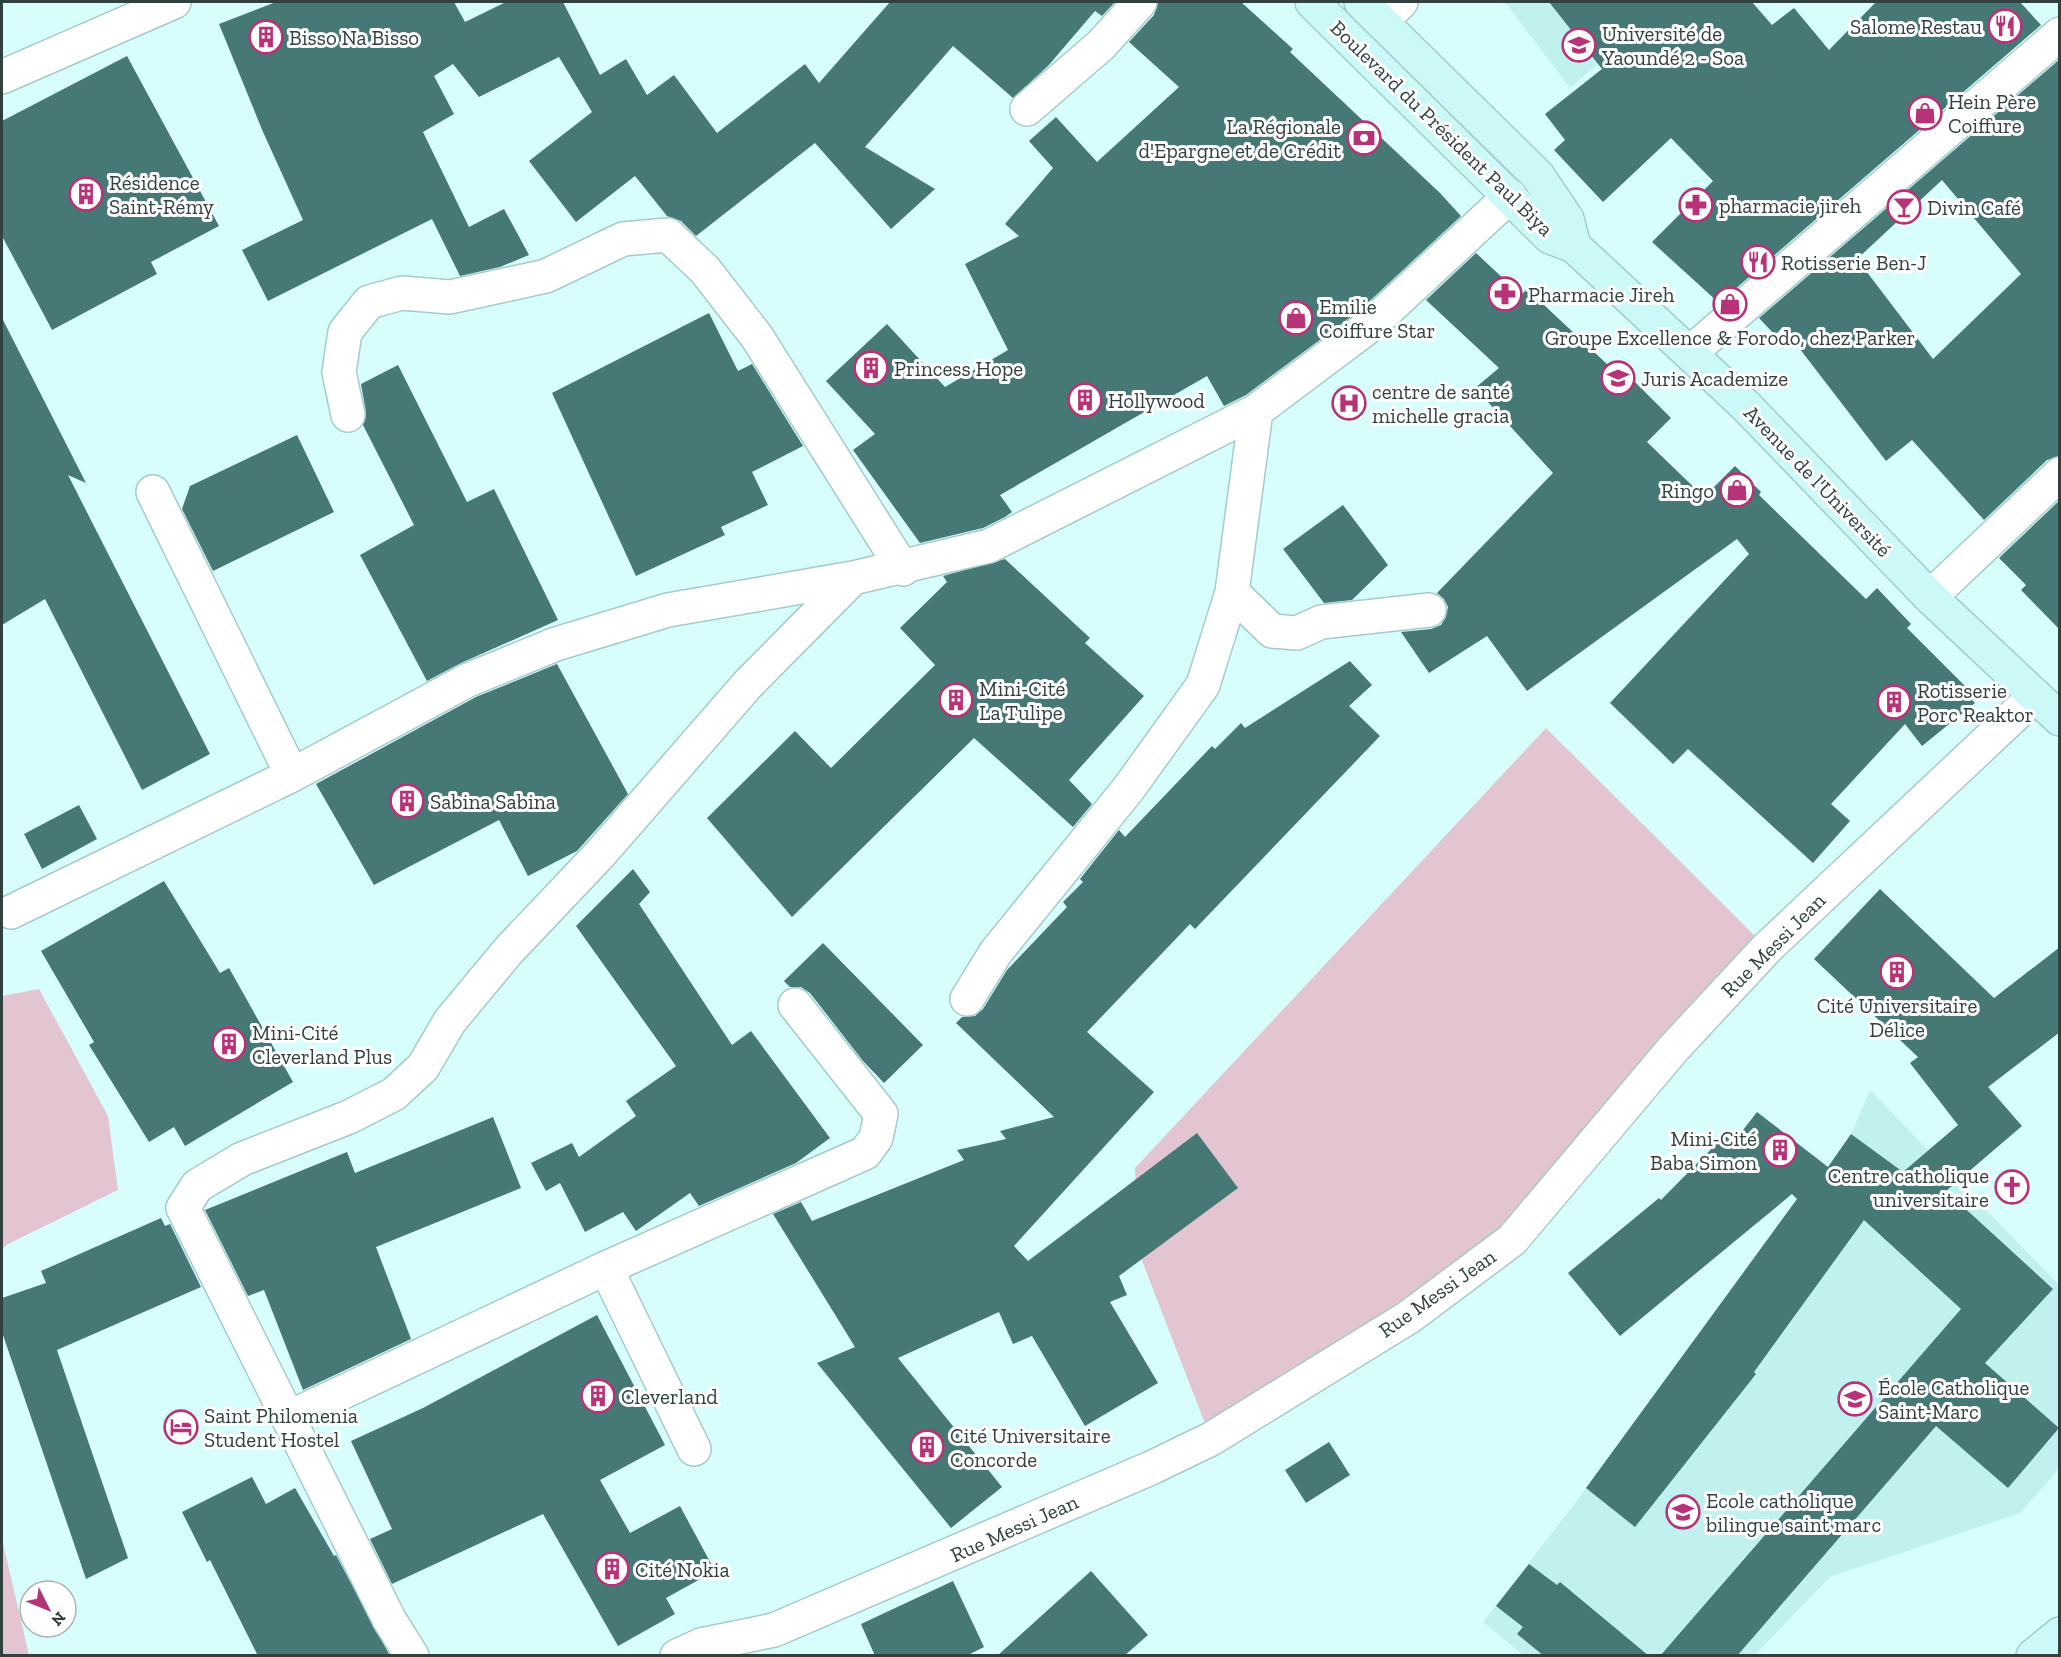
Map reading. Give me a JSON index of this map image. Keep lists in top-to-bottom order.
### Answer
{
  "streets": {
    "main road": ["Boulevard du Président Paul Biya", "Avenue de l'Université"],
    "street": ["Rue Messi Jean"]
  },
  "crossings": [
    ["Boulevard du Président Paul Biya", "Avenue de l'Université"],
    ["Avenue de l'Université", "Rue Messi Jean"]
  ],
  "places": {
    "restaurant": ["Salome Restau", "Rotisserie Ben-J"],
    "building": [
      "Bisso Na Bisso",
      "Résidence Saint-Rémy",
      "Princess Hope",
      "Hollywood",
      "Mini-Cité La Tulipe",
      "Rotisserie Porc Reaktor",
      "Sabina Sabina",
      "Cité Universitaire Délice",
      "Mini-Cité Cleverland Plus",
      "Mini-Cité Baba Simon",
      "Cleverland",
      "Cité Universitaire Concorde",
      "Cité Nokia"
    ],
    "school or university": [
      "Université de Yaoundé 2 - Soa",
      "Juris Academize",
      "École Catholique Saint-Marc",
      "Ecole catholique bilingue saint marc"
    ],
    "shop": [
      "Hein Père Coiffure",
      "Groupe Excellence & Forodo, chez Parker",
      "Emilie Coiffure Star",
      "Ringo"
    ],
    "bank": ["La Régionale d'Epargne et de Crédit"],
    "pharmacy": ["pharmacie jireh", "Pharmacie Jireh"],
    "bar": ["Divin Café"],
    "hospital": ["centre de santé michelle gracia"],
    "church": ["Centre catholique universitaire"],
    "hotel": ["Saint Philomenia Student Hostel"]
  },
  "north": "bottom right"
}
